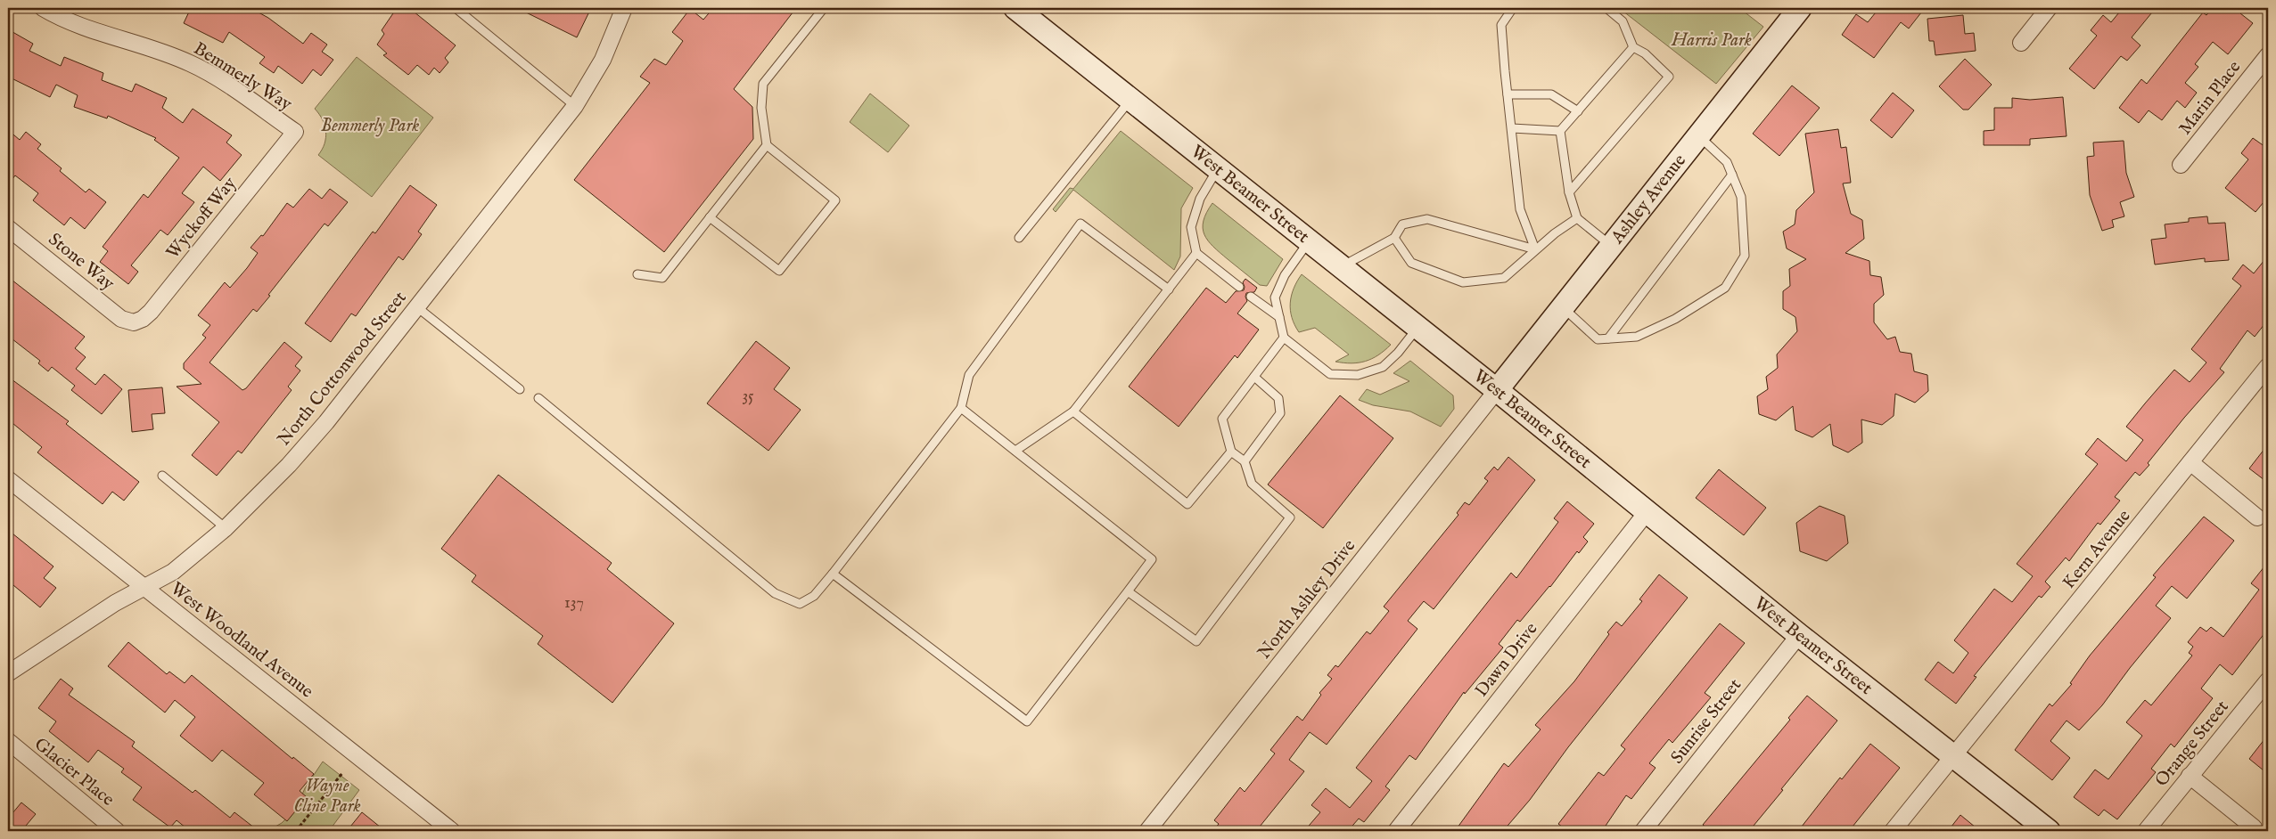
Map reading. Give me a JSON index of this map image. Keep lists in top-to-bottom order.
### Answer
{
  "streets": {
    "street": [
      "Bemmerly Way",
      "Marin Place",
      "West Beamer Street",
      "Ashley Avenue",
      "Wyckoff Way",
      "Stone Way",
      "North Cottonwood Street",
      "Kern Avenue",
      "North Ashley Drive",
      "West Woodland Avenue",
      "Dawn Drive",
      "Sunrise Street",
      "Orange Street",
      "Glacier Place"
    ]
  },
  "crossings": [
    ["Bemmerly Way", "Wyckoff Way"],
    ["West Beamer Street", "Ashley Avenue"],
    ["West Beamer Street", "Kern Avenue"],
    ["West Beamer Street", "North Ashley Drive"],
    ["West Beamer Street", "Dawn Drive"],
    ["West Beamer Street", "Sunrise Street"],
    ["Ashley Avenue", "North Ashley Drive"],
    ["Wyckoff Way", "Stone Way"],
    ["North Cottonwood Street", "West Woodland Avenue"]
  ],
  "parks": ["Harris Park", "Bemmerly Park", "Wayne Cline Park"],
  "house_numbers": ["35", "137"]
}
